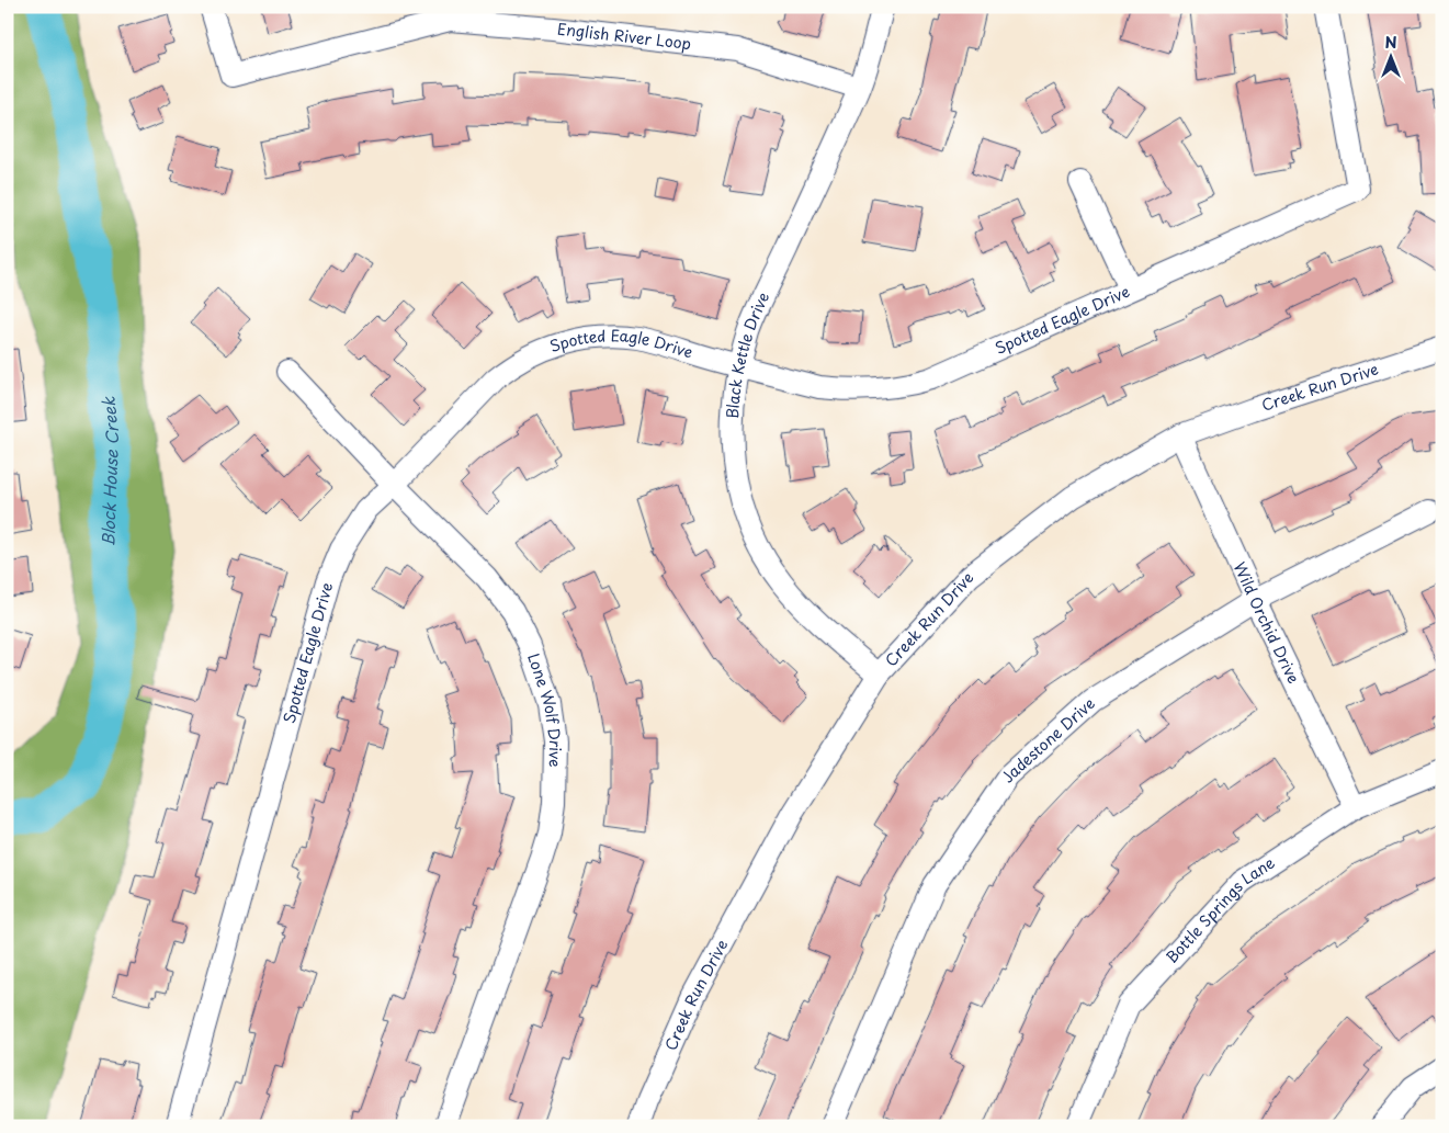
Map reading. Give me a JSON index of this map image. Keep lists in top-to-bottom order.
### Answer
{
  "streets": {
    "street": [
      "English River Loop",
      "Spotted Eagle Drive",
      "Black Kettle Drive",
      "Creek Run Drive",
      "Wild Orchid Drive",
      "Lone Wolf Drive",
      "Jadestone Drive",
      "Bottle Springs Lane"
    ]
  },
  "crossings": [
    ["English River Loop", "Black Kettle Drive"],
    ["Spotted Eagle Drive", "Black Kettle Drive"],
    ["Spotted Eagle Drive", "Lone Wolf Drive"],
    ["Black Kettle Drive", "Creek Run Drive"],
    ["Creek Run Drive", "Wild Orchid Drive"],
    ["Wild Orchid Drive", "Jadestone Drive"],
    ["Wild Orchid Drive", "Bottle Springs Lane"]
  ],
  "water": ["Block House Creek"],
  "north": "top"
}
